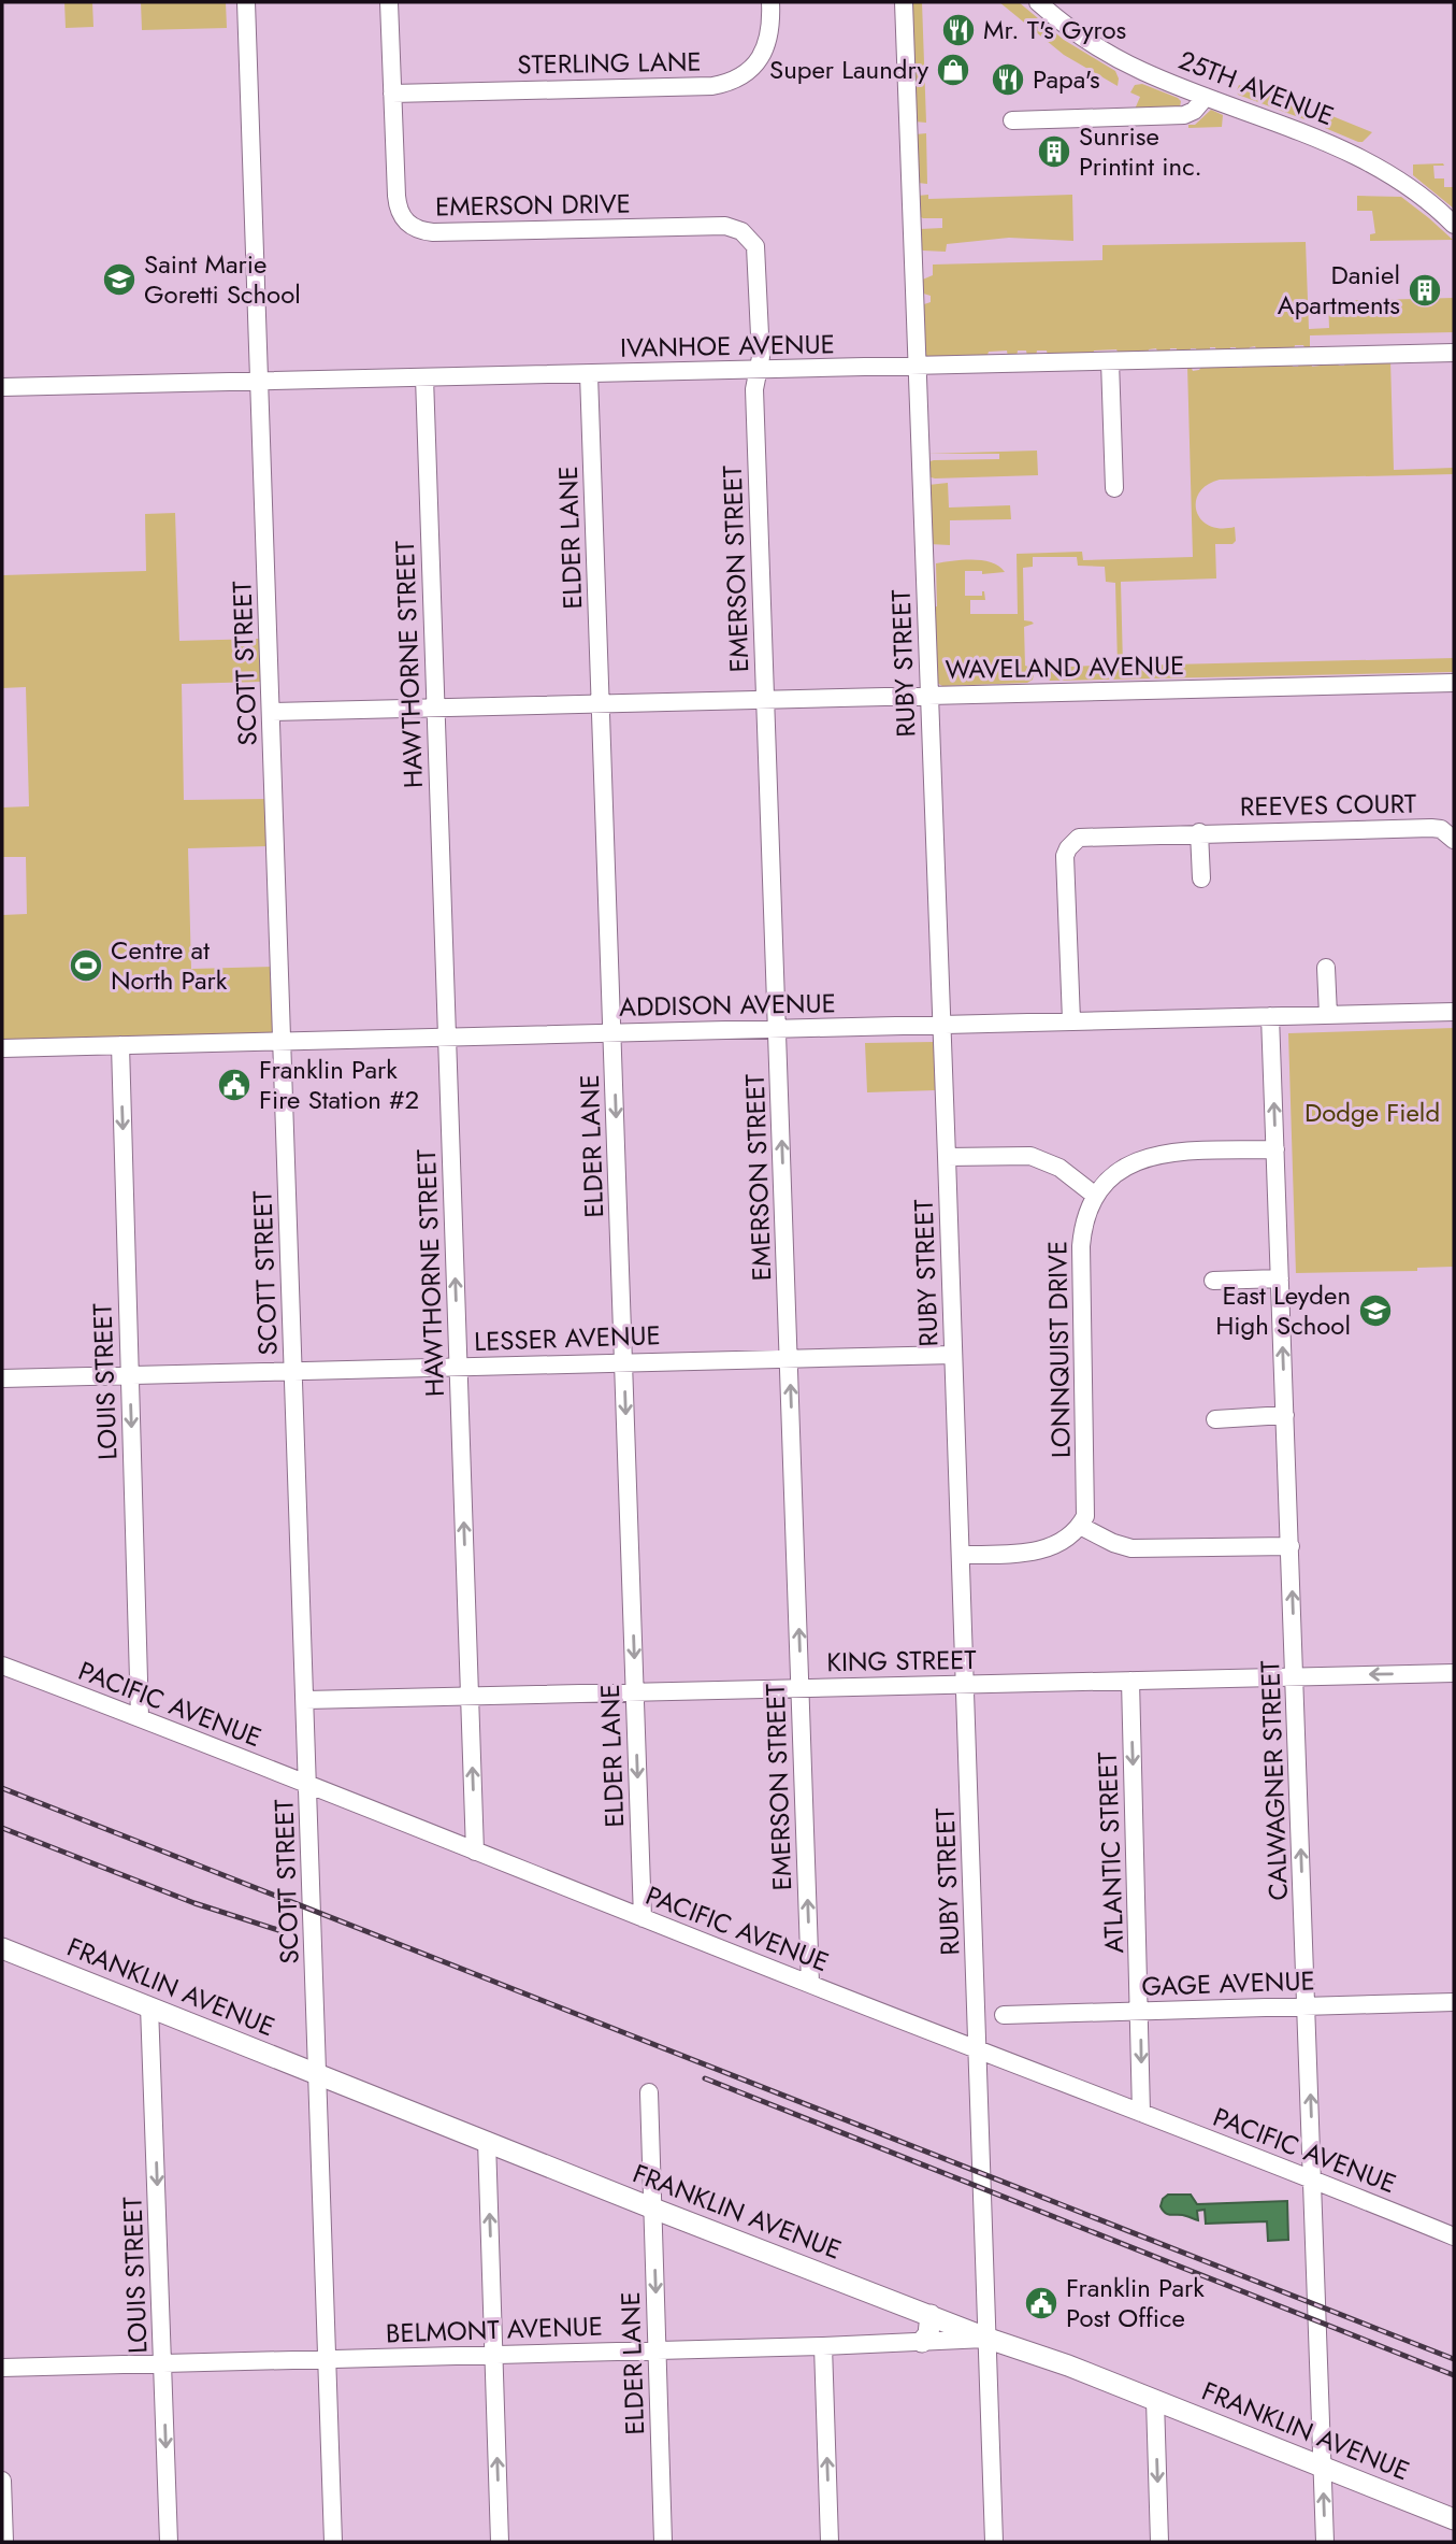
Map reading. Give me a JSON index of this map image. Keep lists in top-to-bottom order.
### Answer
{
  "streets": {
    "main road": ["FRANKLIN AVENUE"],
    "street": [
      "STERLING LANE",
      "25TH AVENUE",
      "EMERSON DRIVE",
      "IVANHOE AVENUE",
      "ELDER LANE",
      "EMERSON STREET",
      "SCOTT STREET",
      "RUBY STREET",
      "HAWTHORNE STREET",
      "WAVELAND AVENUE",
      "REEVES COURT",
      "ADDISON AVENUE",
      "LESSER AVENUE",
      "LONNQUIST DRIVE",
      "LOUIS STREET",
      "KING STREET",
      "PACIFIC AVENUE",
      "CALWAGNER STREET",
      "ATLANTIC STREET",
      "GAGE AVENUE",
      "BELMONT AVENUE"
    ]
  },
  "crossings": [
    ["STERLING LANE", "EMERSON DRIVE"],
    ["EMERSON DRIVE", "IVANHOE AVENUE"],
    ["EMERSON DRIVE", "EMERSON STREET"],
    ["IVANHOE AVENUE", "ELDER LANE"],
    ["IVANHOE AVENUE", "EMERSON STREET"],
    ["IVANHOE AVENUE", "SCOTT STREET"],
    ["IVANHOE AVENUE", "RUBY STREET"],
    ["IVANHOE AVENUE", "HAWTHORNE STREET"],
    ["ELDER LANE", "WAVELAND AVENUE"],
    ["ELDER LANE", "ADDISON AVENUE"],
    ["ELDER LANE", "LESSER AVENUE"],
    ["ELDER LANE", "KING STREET"],
    ["ELDER LANE", "PACIFIC AVENUE"],
    ["ELDER LANE", "FRANKLIN AVENUE"],
    ["ELDER LANE", "BELMONT AVENUE"],
    ["EMERSON STREET", "WAVELAND AVENUE"],
    ["EMERSON STREET", "ADDISON AVENUE"],
    ["EMERSON STREET", "LESSER AVENUE"],
    ["EMERSON STREET", "KING STREET"],
    ["EMERSON STREET", "PACIFIC AVENUE"],
    ["SCOTT STREET", "WAVELAND AVENUE"],
    ["SCOTT STREET", "ADDISON AVENUE"],
    ["SCOTT STREET", "LESSER AVENUE"],
    ["SCOTT STREET", "KING STREET"],
    ["SCOTT STREET", "PACIFIC AVENUE"],
    ["SCOTT STREET", "FRANKLIN AVENUE"],
    ["SCOTT STREET", "BELMONT AVENUE"],
    ["RUBY STREET", "WAVELAND AVENUE"],
    ["RUBY STREET", "ADDISON AVENUE"],
    ["RUBY STREET", "LESSER AVENUE"],
    ["RUBY STREET", "KING STREET"],
    ["RUBY STREET", "PACIFIC AVENUE"],
    ["RUBY STREET", "FRANKLIN AVENUE"],
    ["RUBY STREET", "BELMONT AVENUE"],
    ["HAWTHORNE STREET", "WAVELAND AVENUE"],
    ["HAWTHORNE STREET", "ADDISON AVENUE"],
    ["HAWTHORNE STREET", "LESSER AVENUE"],
    ["HAWTHORNE STREET", "KING STREET"],
    ["HAWTHORNE STREET", "PACIFIC AVENUE"],
    ["REEVES COURT", "ADDISON AVENUE"],
    ["ADDISON AVENUE", "LOUIS STREET"],
    ["ADDISON AVENUE", "CALWAGNER STREET"],
    ["LESSER AVENUE", "LOUIS STREET"],
    ["LONNQUIST DRIVE", "CALWAGNER STREET"],
    ["LOUIS STREET", "PACIFIC AVENUE"],
    ["LOUIS STREET", "FRANKLIN AVENUE"],
    ["LOUIS STREET", "BELMONT AVENUE"],
    ["KING STREET", "CALWAGNER STREET"],
    ["KING STREET", "ATLANTIC STREET"],
    ["PACIFIC AVENUE", "CALWAGNER STREET"],
    ["PACIFIC AVENUE", "ATLANTIC STREET"],
    ["CALWAGNER STREET", "GAGE AVENUE"],
    ["CALWAGNER STREET", "FRANKLIN AVENUE"],
    ["ATLANTIC STREET", "GAGE AVENUE"],
    ["FRANKLIN AVENUE", "BELMONT AVENUE"]
  ],
  "one_way": [
    "ELDER LANE",
    "EMERSON STREET",
    "HAWTHORNE STREET",
    "LOUIS STREET",
    "CALWAGNER STREET",
    "ATLANTIC STREET"
  ],
  "parks": ["Dodge Field"],
  "places": {
    "restaurant": ["Mr. T's Gyros", "Papa's"],
    "shop": ["Super Laundry"],
    "building": ["Sunrise Printint inc.", "Daniel Apartments"],
    "school or university": ["Saint Marie Goretti School", "East Leyden High School"],
    "sports": ["Centre at North Park"],
    "public building": ["Franklin Park Fire Station #2", "Franklin Park Post Office"]
  }
}
